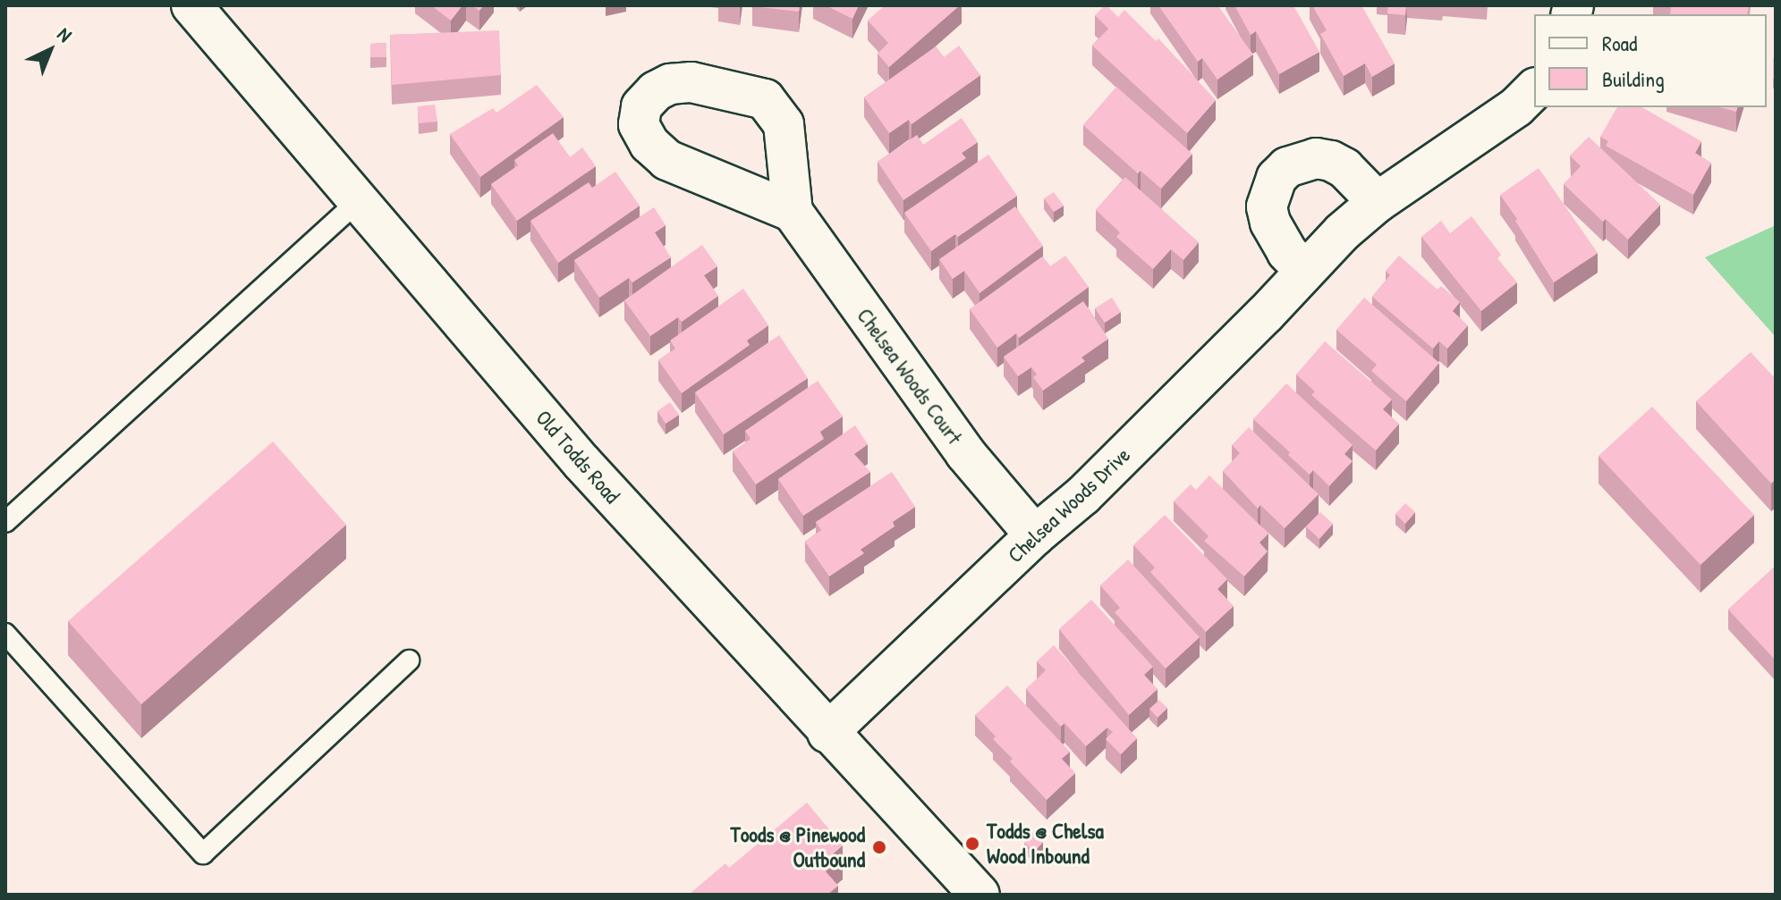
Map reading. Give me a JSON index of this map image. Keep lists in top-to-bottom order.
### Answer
{
  "streets": {
    "street": ["Chelsea Woods Court", "Old Todds Road", "Chelsea Woods Drive"]
  },
  "crossings": [
    ["Chelsea Woods Court", "Chelsea Woods Drive"],
    ["Old Todds Road", "Chelsea Woods Drive"]
  ],
  "places": ["Todds @ Chelsa Wood Inbound", "Toods @ Pinewood Outbound"],
  "legend": ["Road", "Building"],
  "north": "top right"
}
